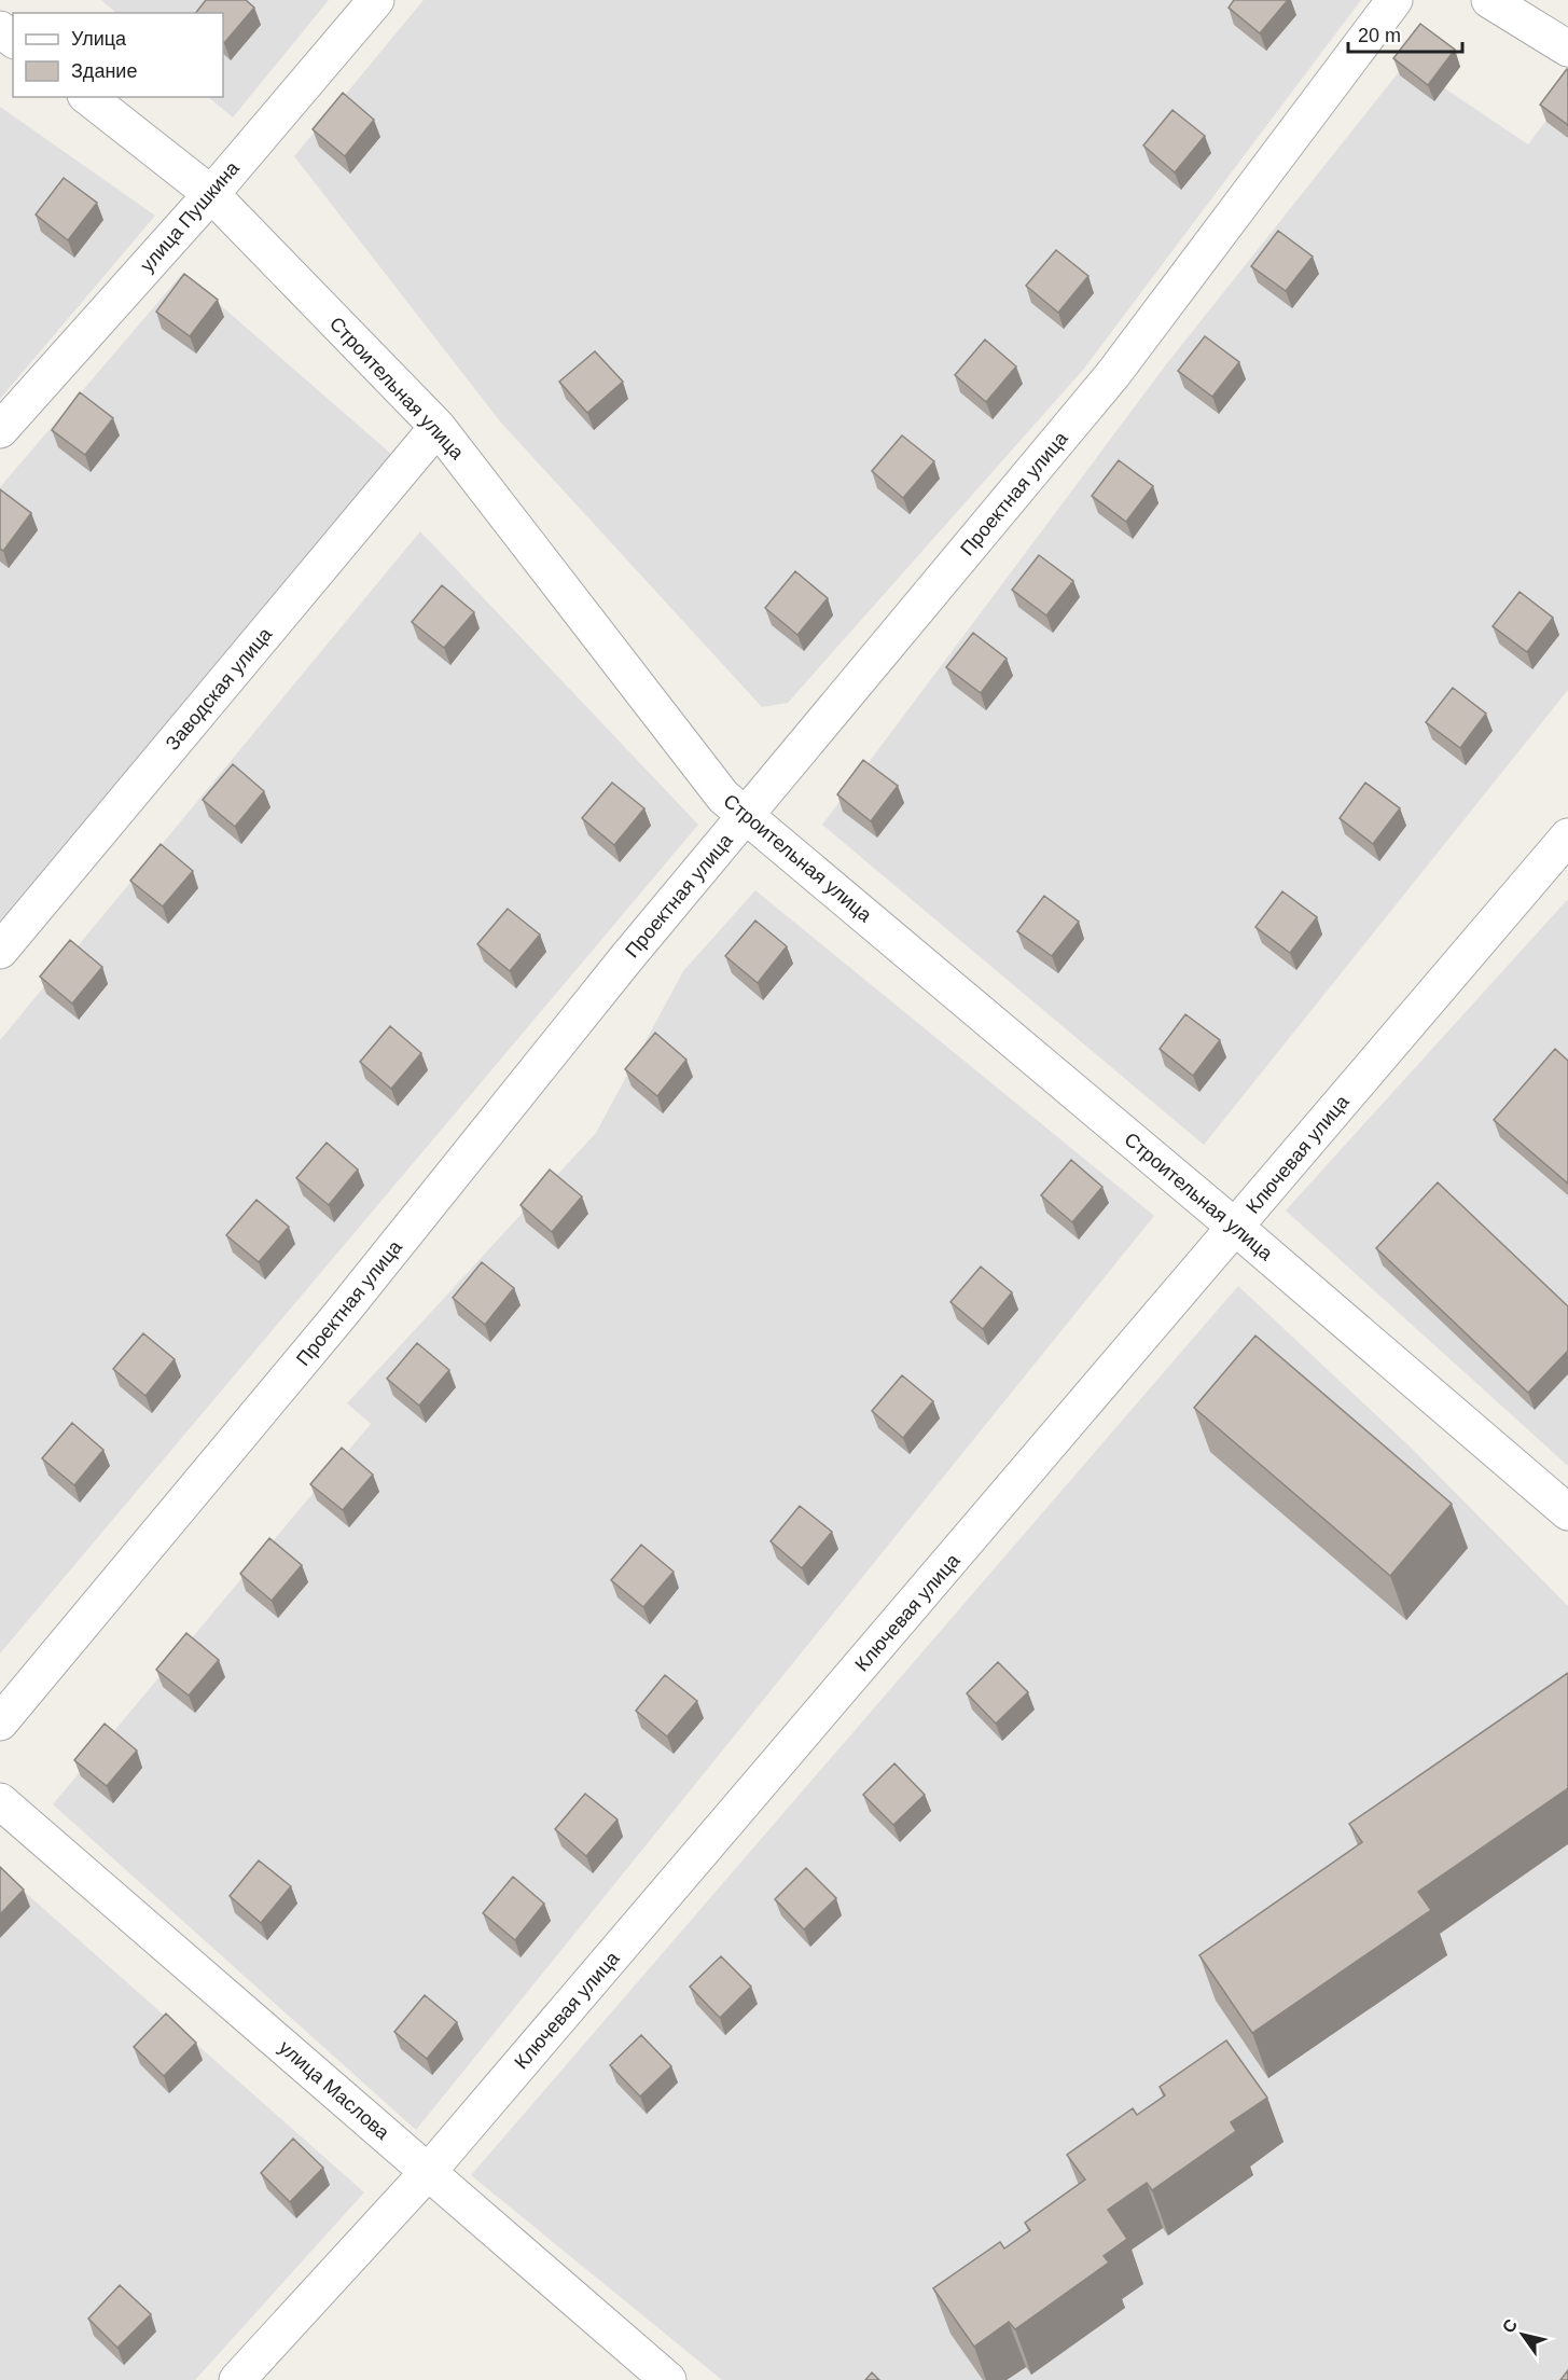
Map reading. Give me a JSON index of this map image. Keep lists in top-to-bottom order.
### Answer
{
  "streets": {
    "street": [
      "улица Пушкина",
      "Строительная улица",
      "Проектная улица",
      "Заводская улица",
      "Ключевая улица",
      "улица Маслова"
    ]
  },
  "crossings": [
    ["улица Пушкина", "Строительная улица"],
    ["Строительная улица", "Проектная улица"],
    ["Строительная улица", "Заводская улица"],
    ["Строительная улица", "Ключевая улица"],
    ["Ключевая улица", "улица Маслова"]
  ],
  "legend": ["Улица", "Здание"],
  "scale_bar": "20 m",
  "north": "top left"
}
